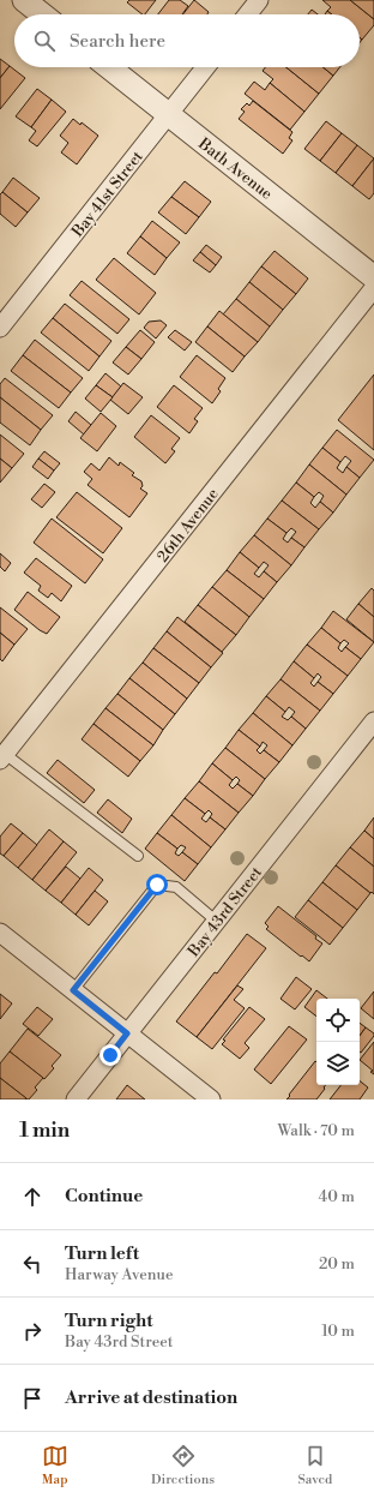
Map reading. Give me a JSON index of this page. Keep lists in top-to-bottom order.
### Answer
{
  "streets": {
    "street": [
      "Bath Avenue",
      "Bay 41st Street",
      "26th Avenue",
      "Bay 43rd Street"
    ]
  },
  "crossings": [
    ["Bath Avenue", "Bay 41st Street"]
  ],
  "page": {
    "search": "Search here",
    "heading": ["1 min", "Walk · 70 m"],
    "list": [
      ["Continue", "40 m"],
      ["Turn left", "Harway Avenue", "20 m"],
      ["Turn right", "Bay 43rd Street", "10 m"],
      "Arrive at destination"
    ],
    "nav": ["Map", "Directions", "Saved"]
  }
}
